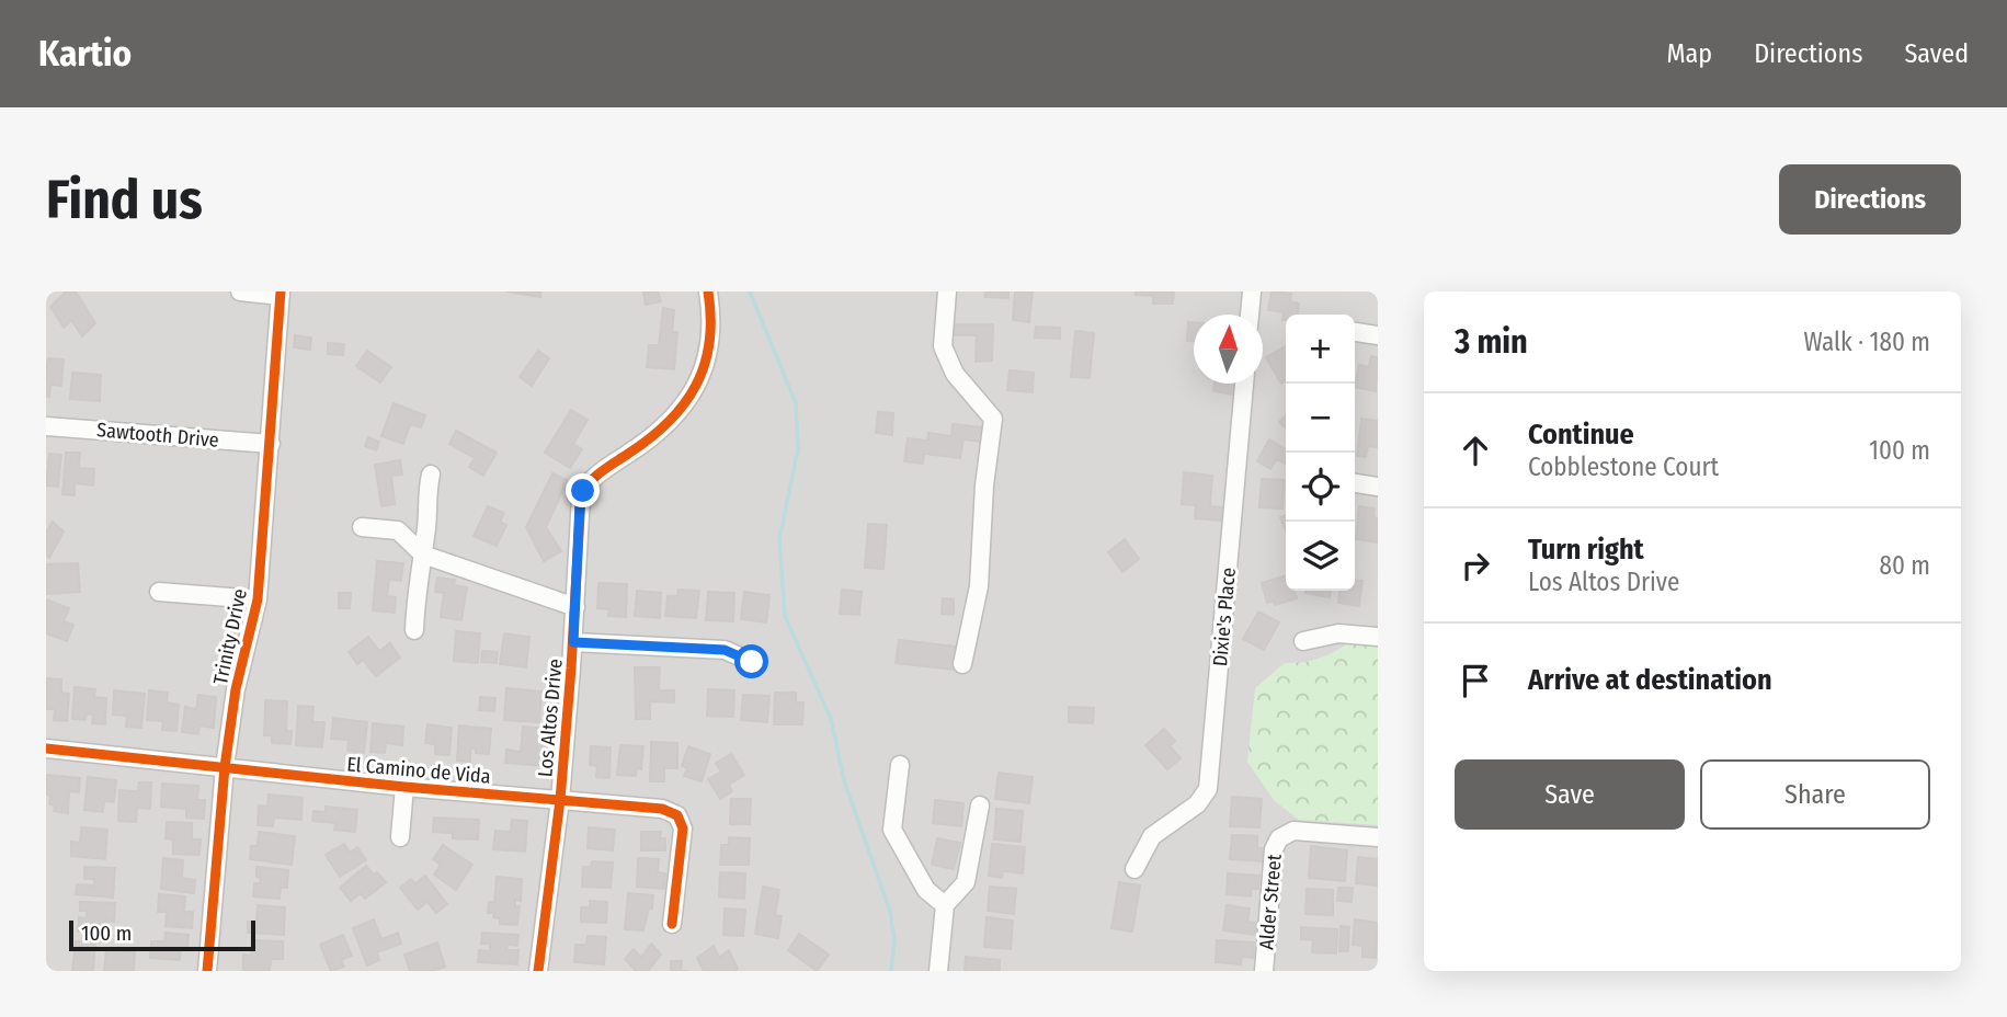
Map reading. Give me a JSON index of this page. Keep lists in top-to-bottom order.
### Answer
{
  "streets": {
    "street": [
      "Sawtooth Drive",
      "Dixie's Place",
      "Trinity Drive",
      "Los Altos Drive",
      "El Camino de Vida",
      "Alder Street"
    ]
  },
  "crossings": [
    ["Sawtooth Drive", "Trinity Drive"],
    ["Trinity Drive", "El Camino de Vida"],
    ["Los Altos Drive", "El Camino de Vida"]
  ],
  "scale_bar": "100 m",
  "north": "top",
  "page": {
    "header": "Kartio",
    "nav": ["Map", "Directions", "Saved"],
    "buttons": [
      "Directions",
      ["Save", "Share"]
    ],
    "title": "Find us",
    "heading": ["3 min", "Walk · 180 m"],
    "map_buttons": ["+", "−"],
    "list": [
      ["Continue", "Cobblestone Court", "100 m"],
      ["Turn right", "Los Altos Drive", "80 m"],
      "Arrive at destination"
    ],
    "scale": "100 m"
  }
}
